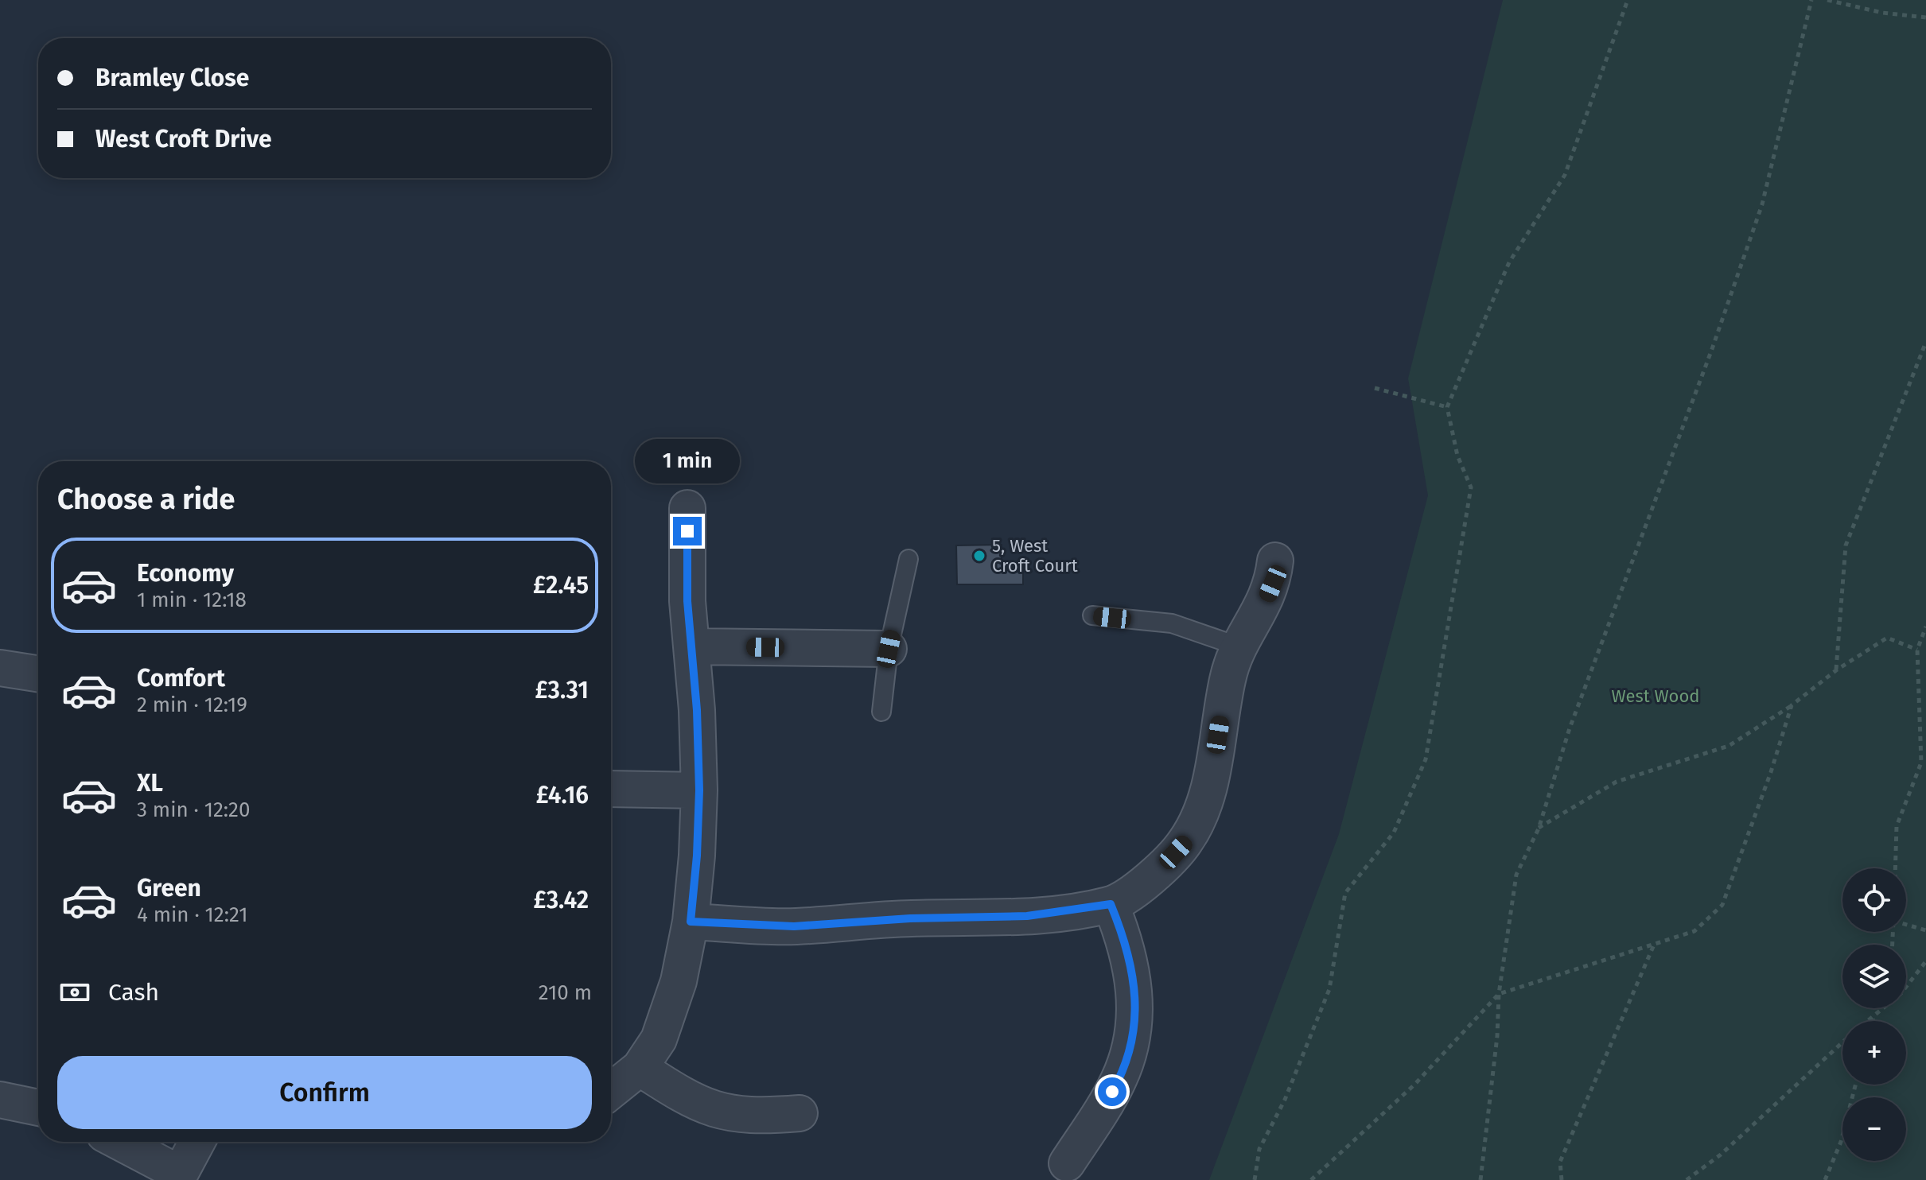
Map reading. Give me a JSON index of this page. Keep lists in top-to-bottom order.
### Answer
{
  "parks": ["West Wood"],
  "places": ["5, West Croft Court"],
  "page": {
    "banner": ["Bramley Close", "West Croft Drive"],
    "bubble": "1 min",
    "heading": "Choose a ride",
    "list": [
      {
        "name": "Economy",
        "note": "1 min · 12:18",
        "value": "£2.45"
      },
      {
        "name": "Comfort",
        "note": "2 min · 12:19",
        "value": "£3.31"
      },
      {
        "name": "XL",
        "note": "3 min · 12:20",
        "value": "£4.16"
      },
      {
        "name": "Green",
        "note": "4 min · 12:21",
        "value": "£3.42"
      }
    ],
    "map_buttons": ["+", "−"],
    "pay": ["Cash", "210 m"],
    "buttons": "Confirm"
  }
}
